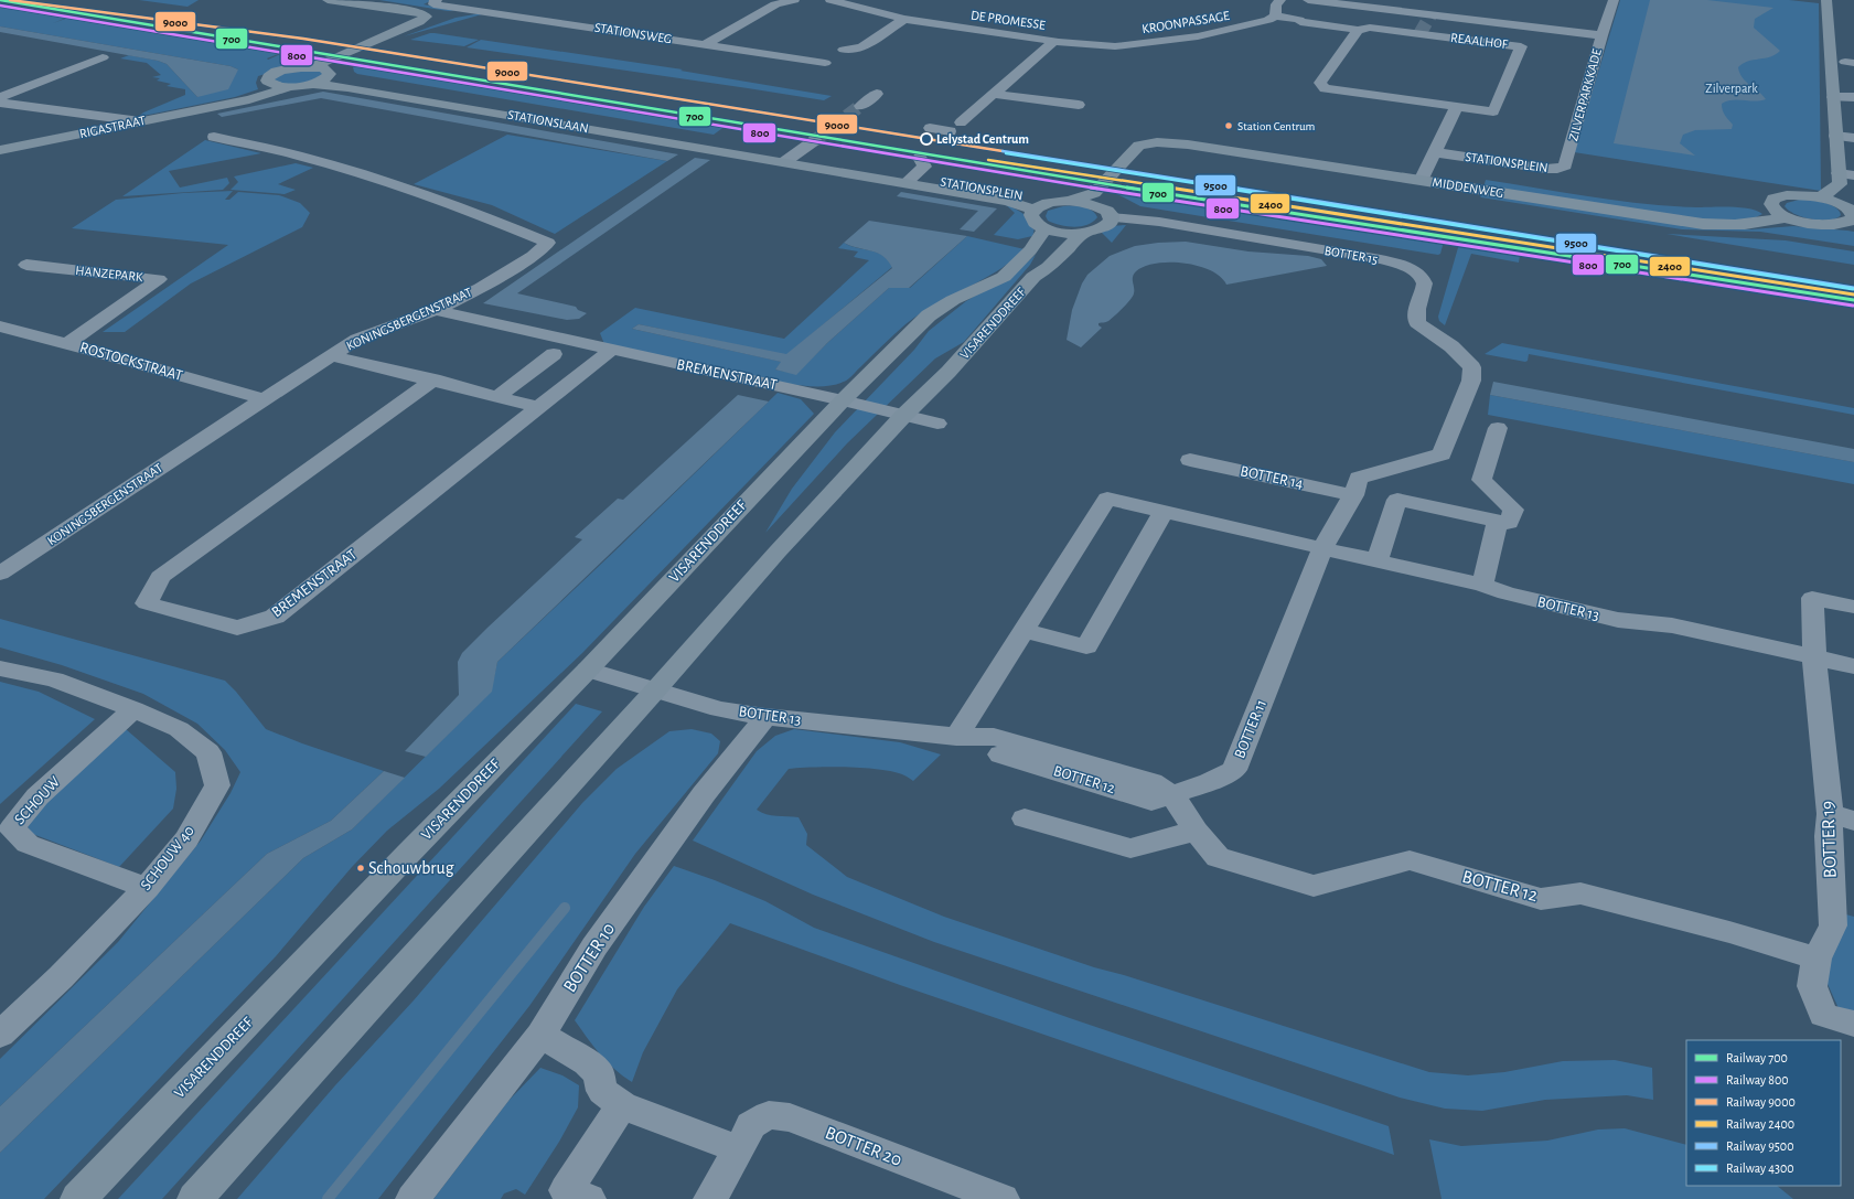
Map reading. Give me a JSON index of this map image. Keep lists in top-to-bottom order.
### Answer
{
  "streets": {
    "main road": [
      "STATIONSWEG",
      "STATIONSLAAN",
      "RIGASTRAAT",
      "STATIONSPLEIN",
      "MIDDENWEG",
      "VISARENDDREEF"
    ],
    "street": [
      "DE PROMESSE",
      "KROONPASSAGE",
      "REAALHOF",
      "ZILVERPARKKADE",
      "BOTTER 15",
      "HANZEPARK",
      "KONINGSBERGENSTRAAT",
      "ROSTOCKSTRAAT",
      "BREMENSTRAAT",
      "BOTTER 14",
      "BOTTER 13",
      "BOTTER 11",
      "BOTTER 12",
      "SCHOUW",
      "BOTTER 19",
      "SCHOUW 40",
      "BOTTER 10",
      "BOTTER 20"
    ]
  },
  "crossings": [
    ["DE PROMESSE", "KROONPASSAGE"],
    ["KROONPASSAGE", "REAALHOF"],
    ["STATIONSWEG", "STATIONSLAAN"],
    ["ZILVERPARKKADE", "STATIONSPLEIN"],
    ["STATIONSLAAN", "STATIONSPLEIN"],
    ["BOTTER 15", "BOTTER 14"],
    ["HANZEPARK", "ROSTOCKSTRAAT"],
    ["KONINGSBERGENSTRAAT", "ROSTOCKSTRAAT"],
    ["KONINGSBERGENSTRAAT", "BREMENSTRAAT"],
    ["VISARENDDREEF", "BREMENSTRAAT"],
    ["VISARENDDREEF", "BOTTER 13"],
    ["BOTTER 13", "BOTTER 11"],
    ["BOTTER 13", "BOTTER 12"],
    ["BOTTER 13", "BOTTER 19"],
    ["BOTTER 13", "BOTTER 10"],
    ["BOTTER 11", "BOTTER 12"],
    ["BOTTER 12", "BOTTER 19"],
    ["SCHOUW", "SCHOUW 40"]
  ],
  "parks": ["Zilverpark"],
  "places": ["Station Centrum", "Lelystad Centrum", "Schouwbrug"],
  "lines": [
    "rail line 700",
    "rail line 9000",
    "rail line 800",
    "rail line 9500",
    "rail line 4300",
    "rail line 2400"
  ],
  "legend": [
    "Railway 700",
    "Railway 800",
    "Railway 9000",
    "Railway 2400",
    "Railway 9500",
    "Railway 4300"
  ]
}
